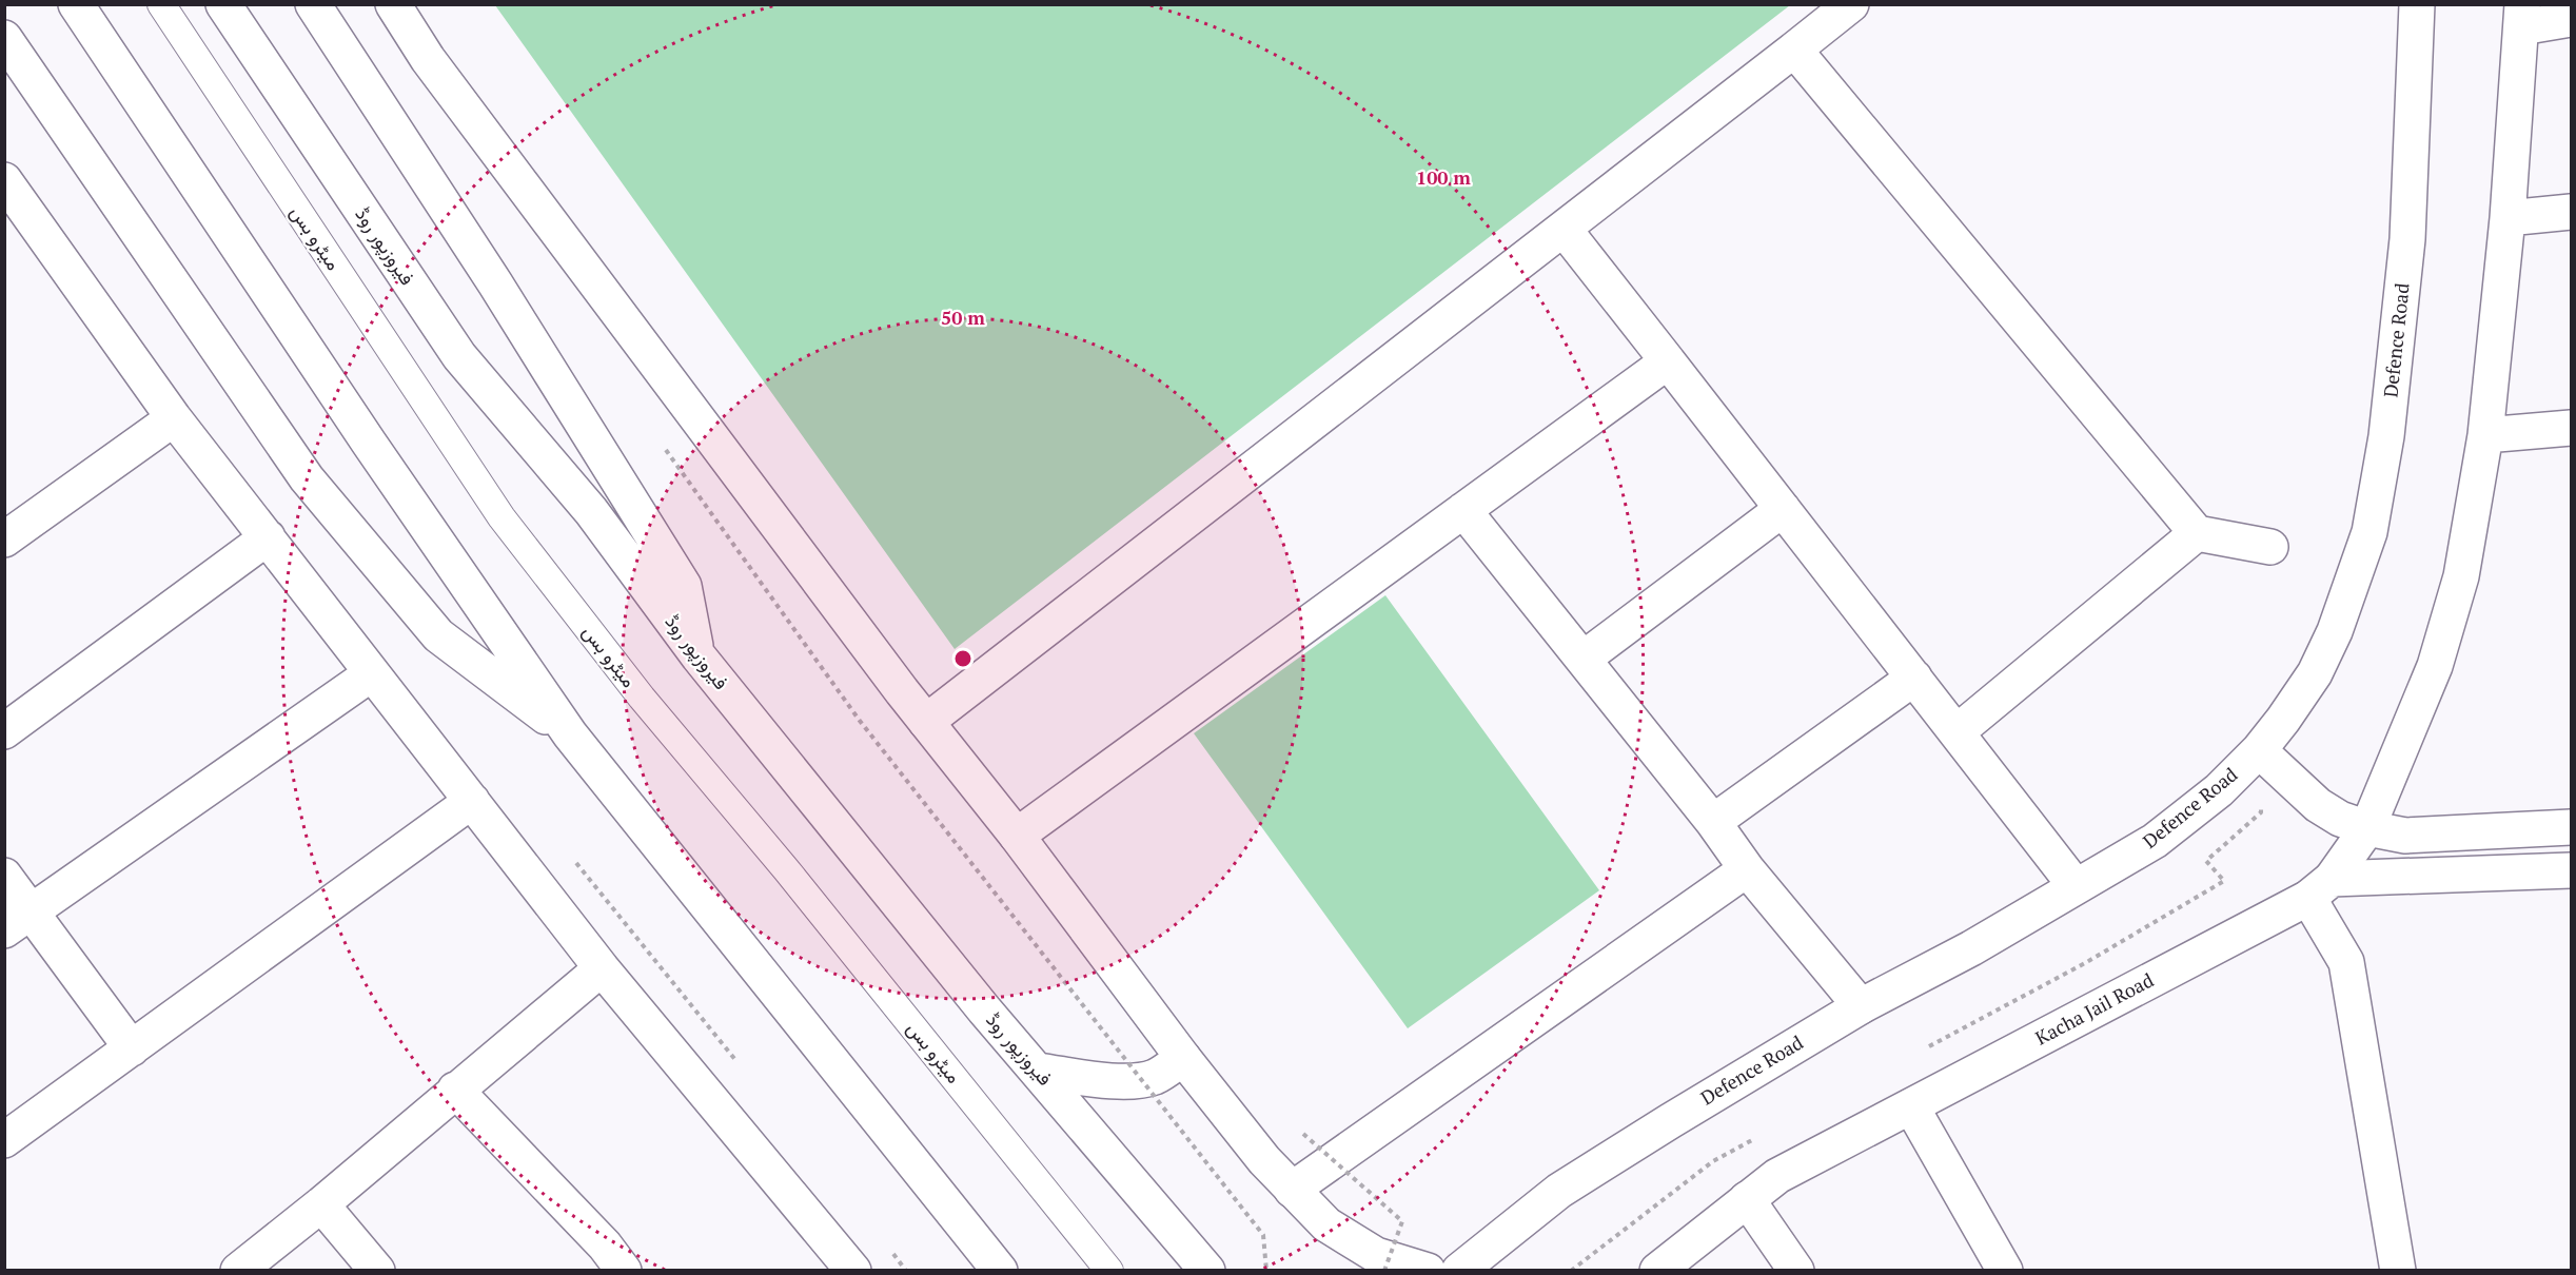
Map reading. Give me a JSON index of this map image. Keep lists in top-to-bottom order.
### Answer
{
  "streets": {
    "street": ["فیروزپور روڈ", "Defence Road", "Kacha Jail Road"],
    "lane": ["میٹرو بس"]
  },
  "rings": ["100 m", "50 m"]
}
